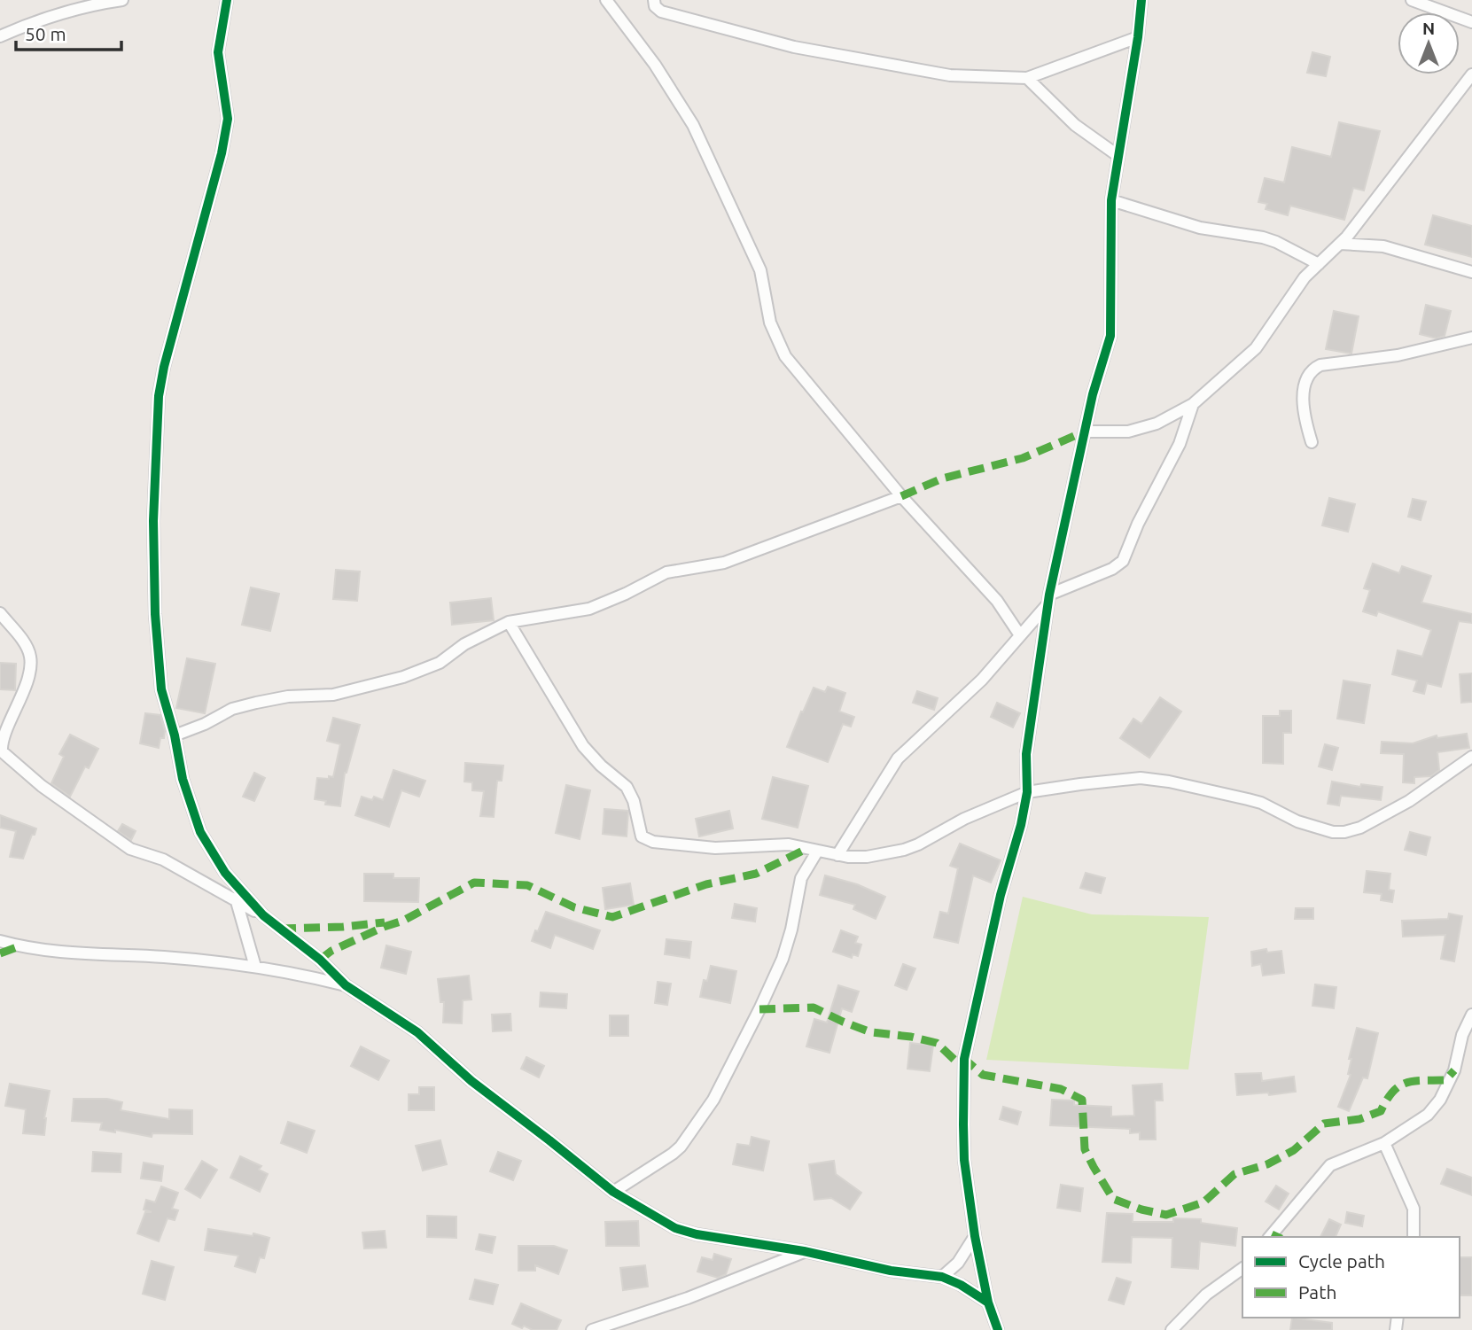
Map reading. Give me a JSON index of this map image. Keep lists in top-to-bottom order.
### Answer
{
  "legend": ["Cycle path", "Path"],
  "scale_bar": "50 m",
  "north": "top"
}
